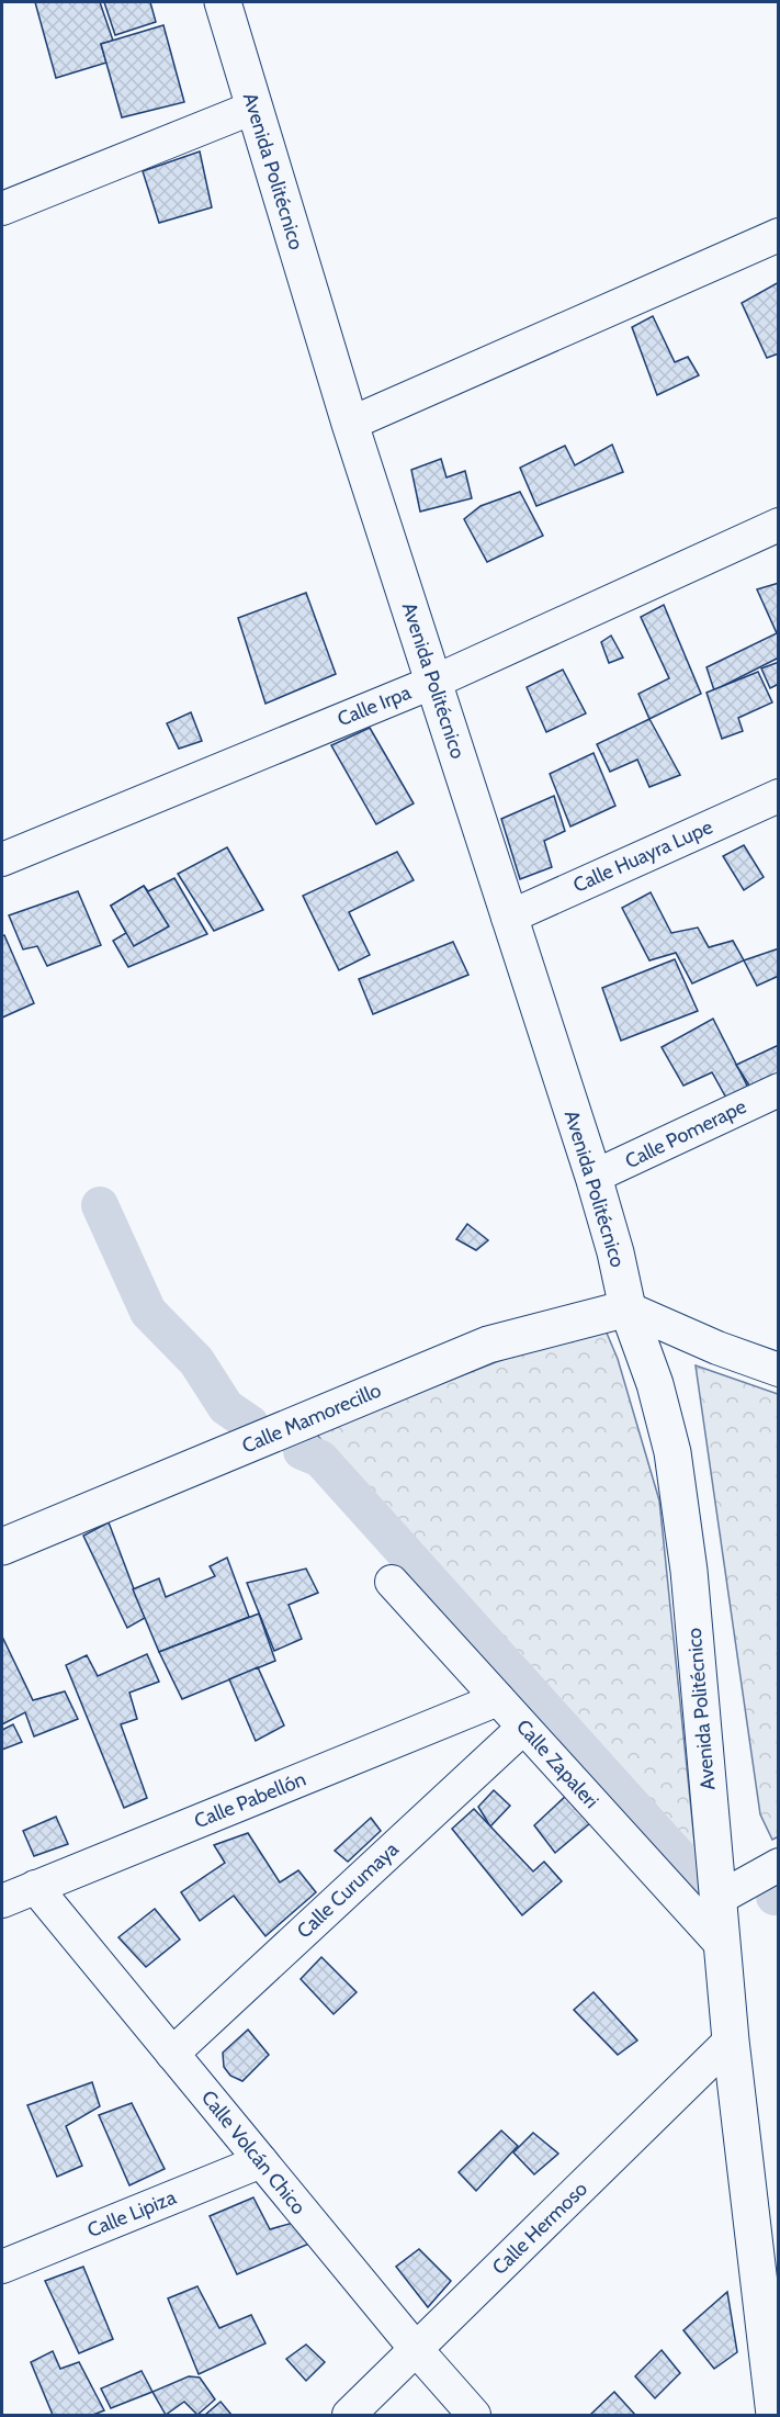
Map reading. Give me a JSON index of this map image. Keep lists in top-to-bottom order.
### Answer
{
  "streets": {
    "main road": ["Avenida Politécnico", "Calle Mamorecillo"],
    "street": [
      "Calle Irpa",
      "Calle Huayra Lupe",
      "Calle Pomerape",
      "Calle Zapaleri",
      "Calle Pabellón",
      "Calle Curumaya",
      "Calle Volcán Chico",
      "Calle Lipiza",
      "Calle Hermoso"
    ]
  },
  "crossings": [
    ["Avenida Politécnico", "Calle Irpa"],
    ["Avenida Politécnico", "Calle Huayra Lupe"],
    ["Avenida Politécnico", "Calle Pomerape"],
    ["Avenida Politécnico", "Calle Mamorecillo"],
    ["Avenida Politécnico", "Calle Zapaleri"],
    ["Avenida Politécnico", "Calle Hermoso"],
    ["Calle Zapaleri", "Calle Pabellón"],
    ["Calle Zapaleri", "Calle Curumaya"],
    ["Calle Pabellón", "Calle Volcán Chico"],
    ["Calle Curumaya", "Calle Volcán Chico"],
    ["Calle Volcán Chico", "Calle Lipiza"],
    ["Calle Volcán Chico", "Calle Hermoso"]
  ]
}
